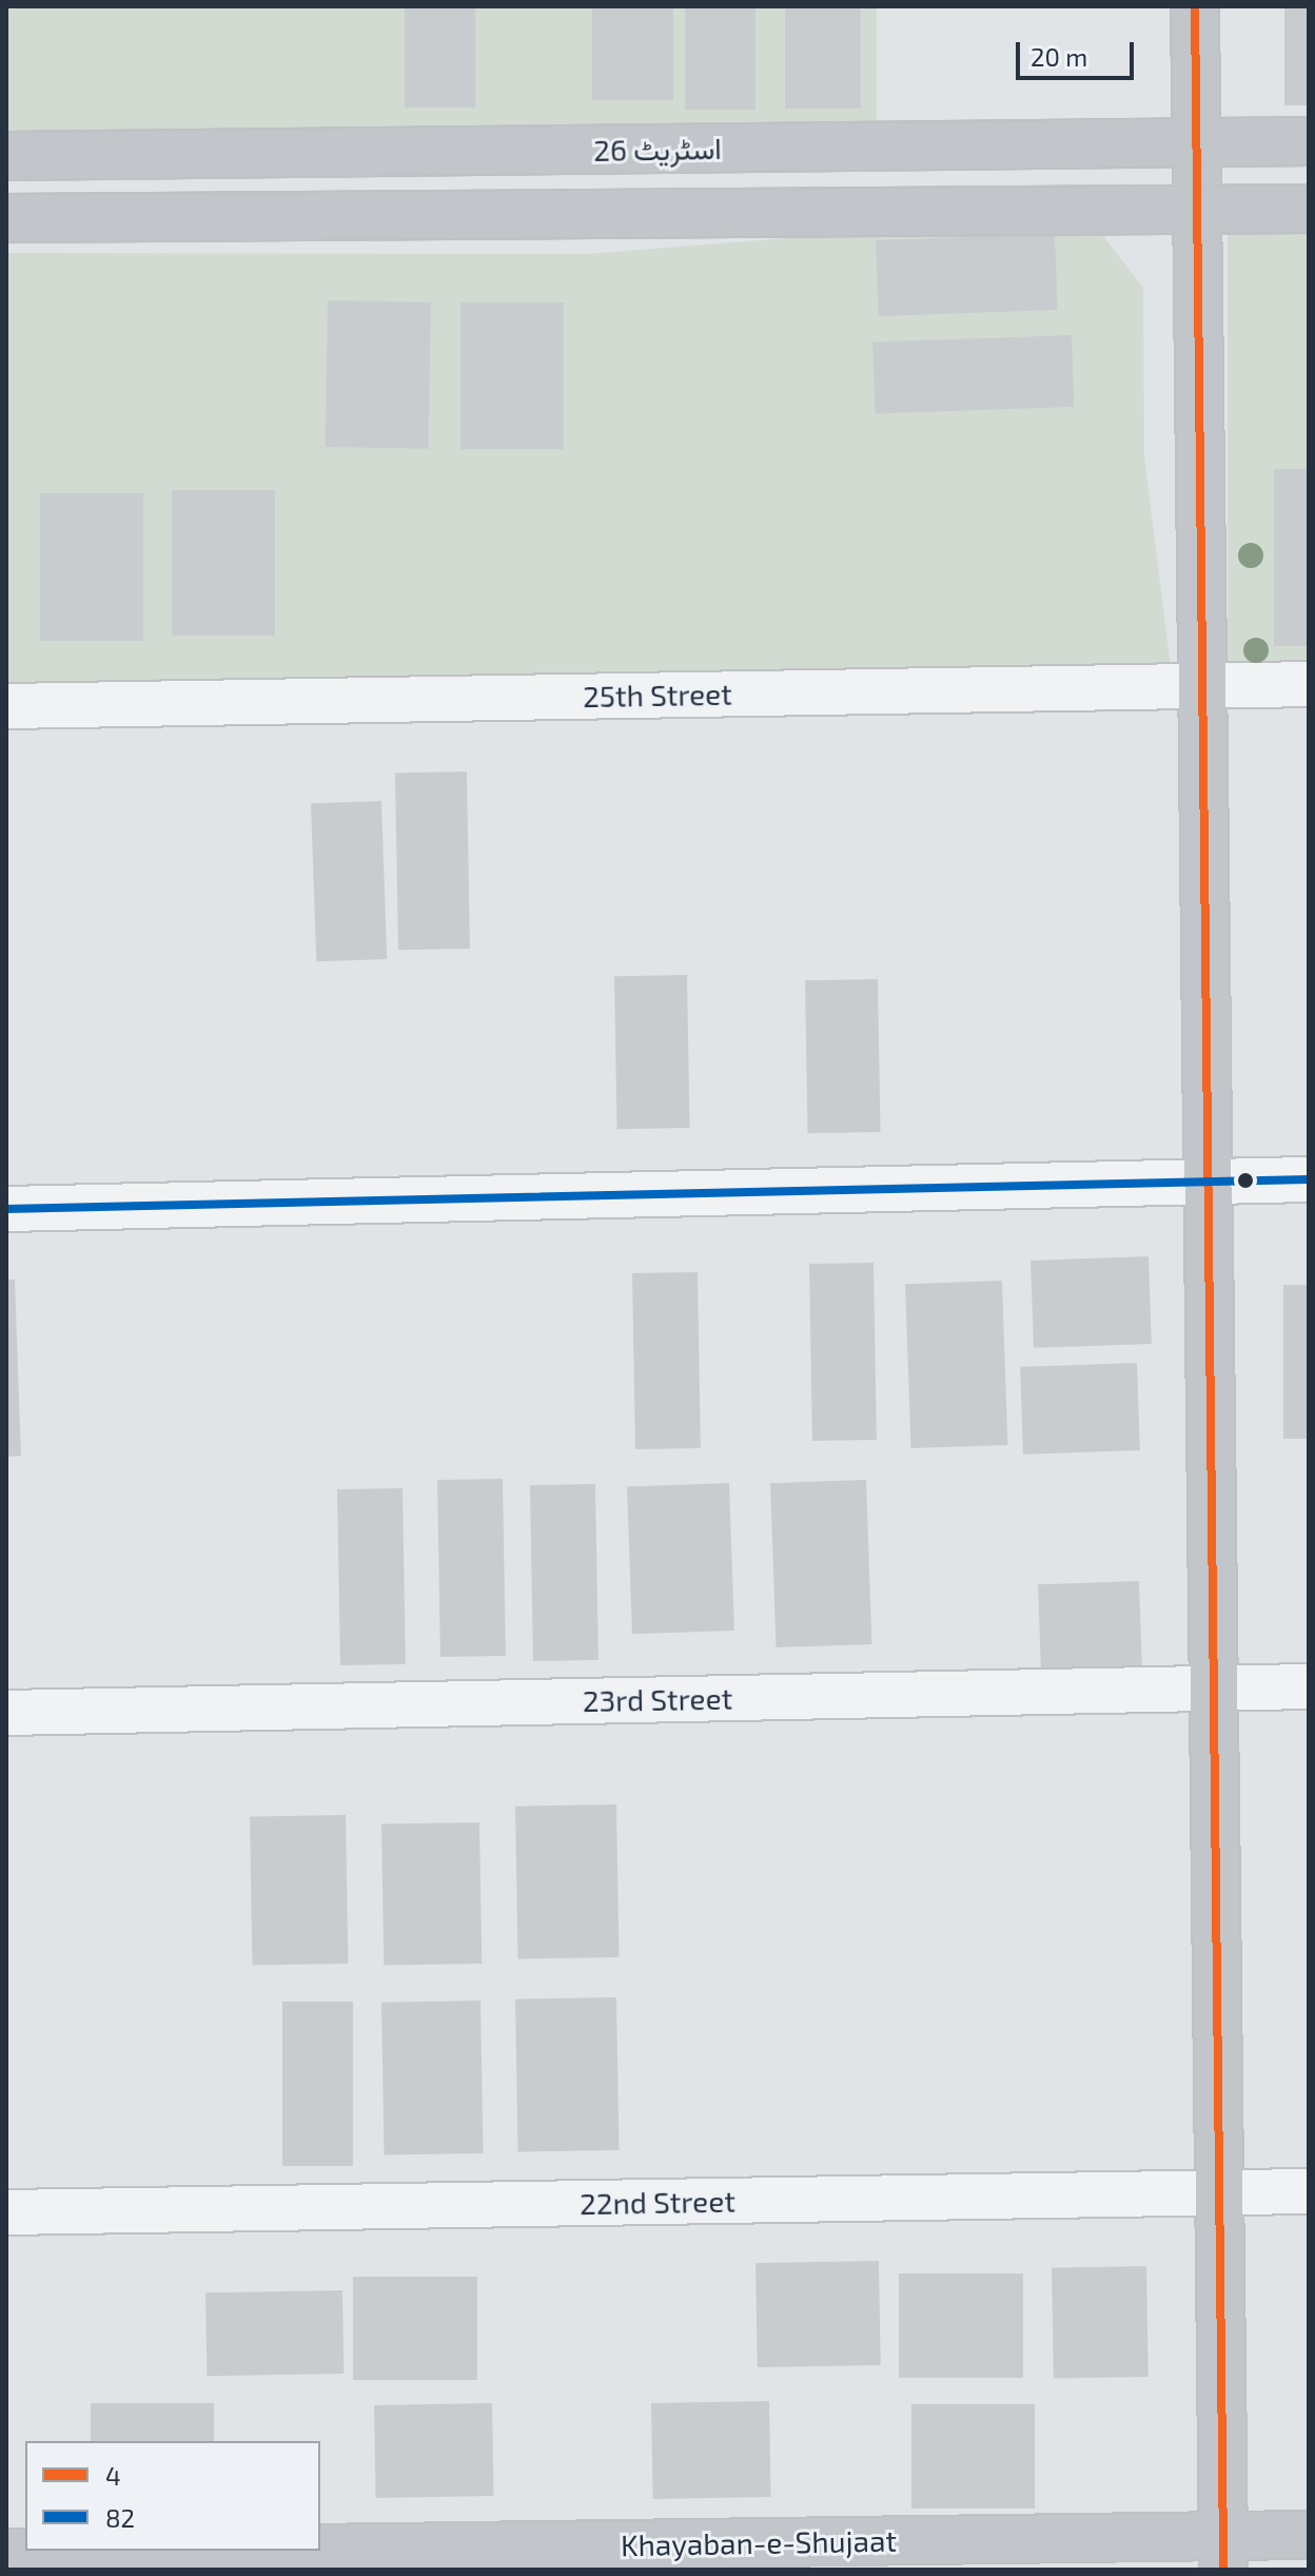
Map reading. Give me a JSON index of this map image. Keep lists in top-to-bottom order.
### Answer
{
  "streets": {
    "main road": ["اسٹریٹ 26", "Khayaban-e-Shujaat"],
    "street": ["25th Street", "23rd Street", "22nd Street"]
  },
  "lines": ["transit line 4", "transit line 82"],
  "legend": ["4", "82"],
  "scale_bar": "20 m"
}
